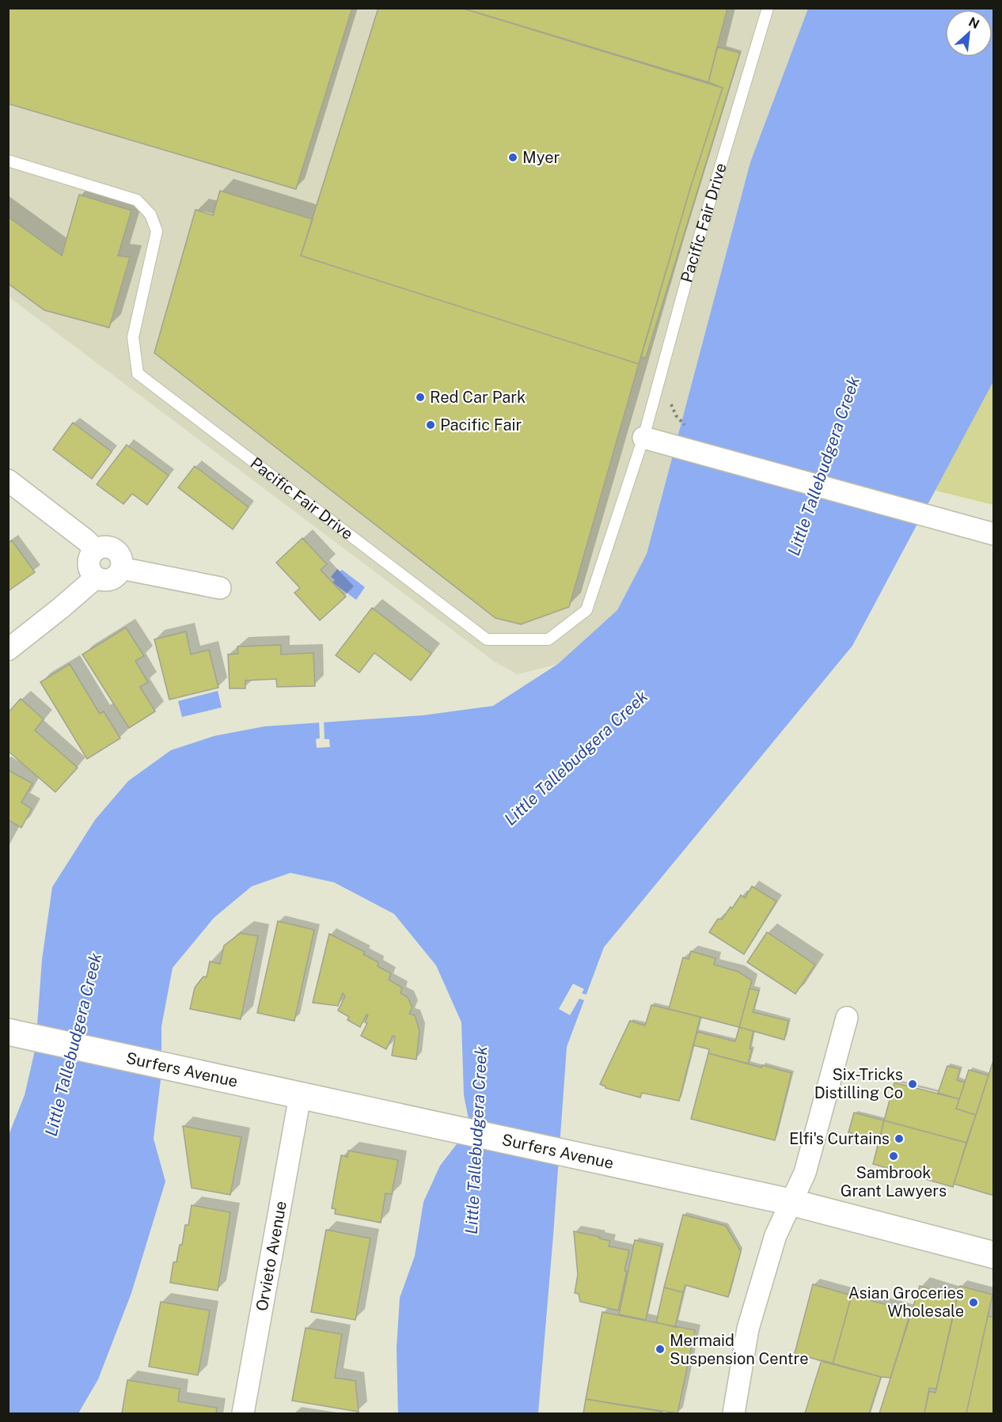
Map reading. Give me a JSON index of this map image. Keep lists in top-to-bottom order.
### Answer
{
  "streets": {
    "street": ["Surfers Avenue", "Orvieto Avenue"],
    "lane": ["Pacific Fair Drive"]
  },
  "crossings": [
    ["Surfers Avenue", "Orvieto Avenue"]
  ],
  "water": ["Little Tallebudgera Creek"],
  "places": [
    "Myer",
    "Red Car Park",
    "Pacific Fair",
    "Six-Tricks Distilling Co",
    "Elfi's Curtains",
    "Sambrook Grant Lawyers",
    "Asian Groceries Wholesale",
    "Mermaid Suspension Centre"
  ],
  "north": "top right"
}
